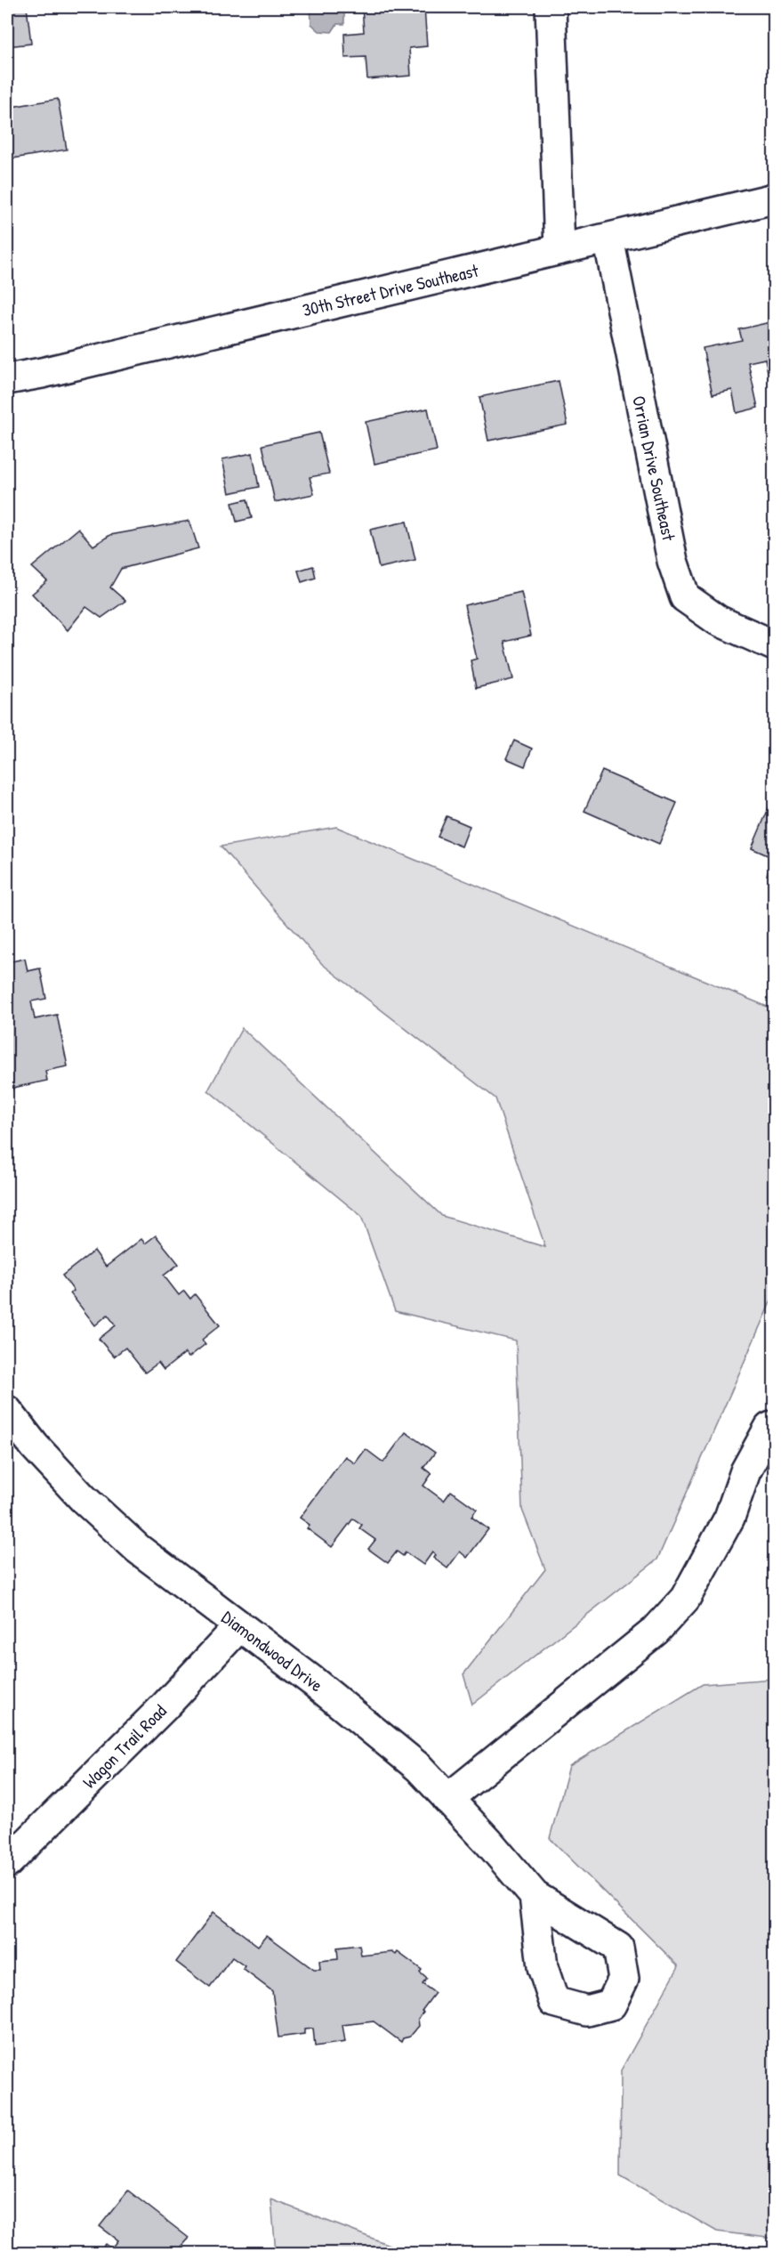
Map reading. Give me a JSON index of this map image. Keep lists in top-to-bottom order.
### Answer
{
  "streets": {
    "street": [
      "30th Street Drive Southeast",
      "Orrian Drive Southeast",
      "Diamondwood Drive",
      "Wagon Trail Road"
    ]
  },
  "crossings": [
    ["30th Street Drive Southeast", "Orrian Drive Southeast"],
    ["Diamondwood Drive", "Wagon Trail Road"]
  ]
}
